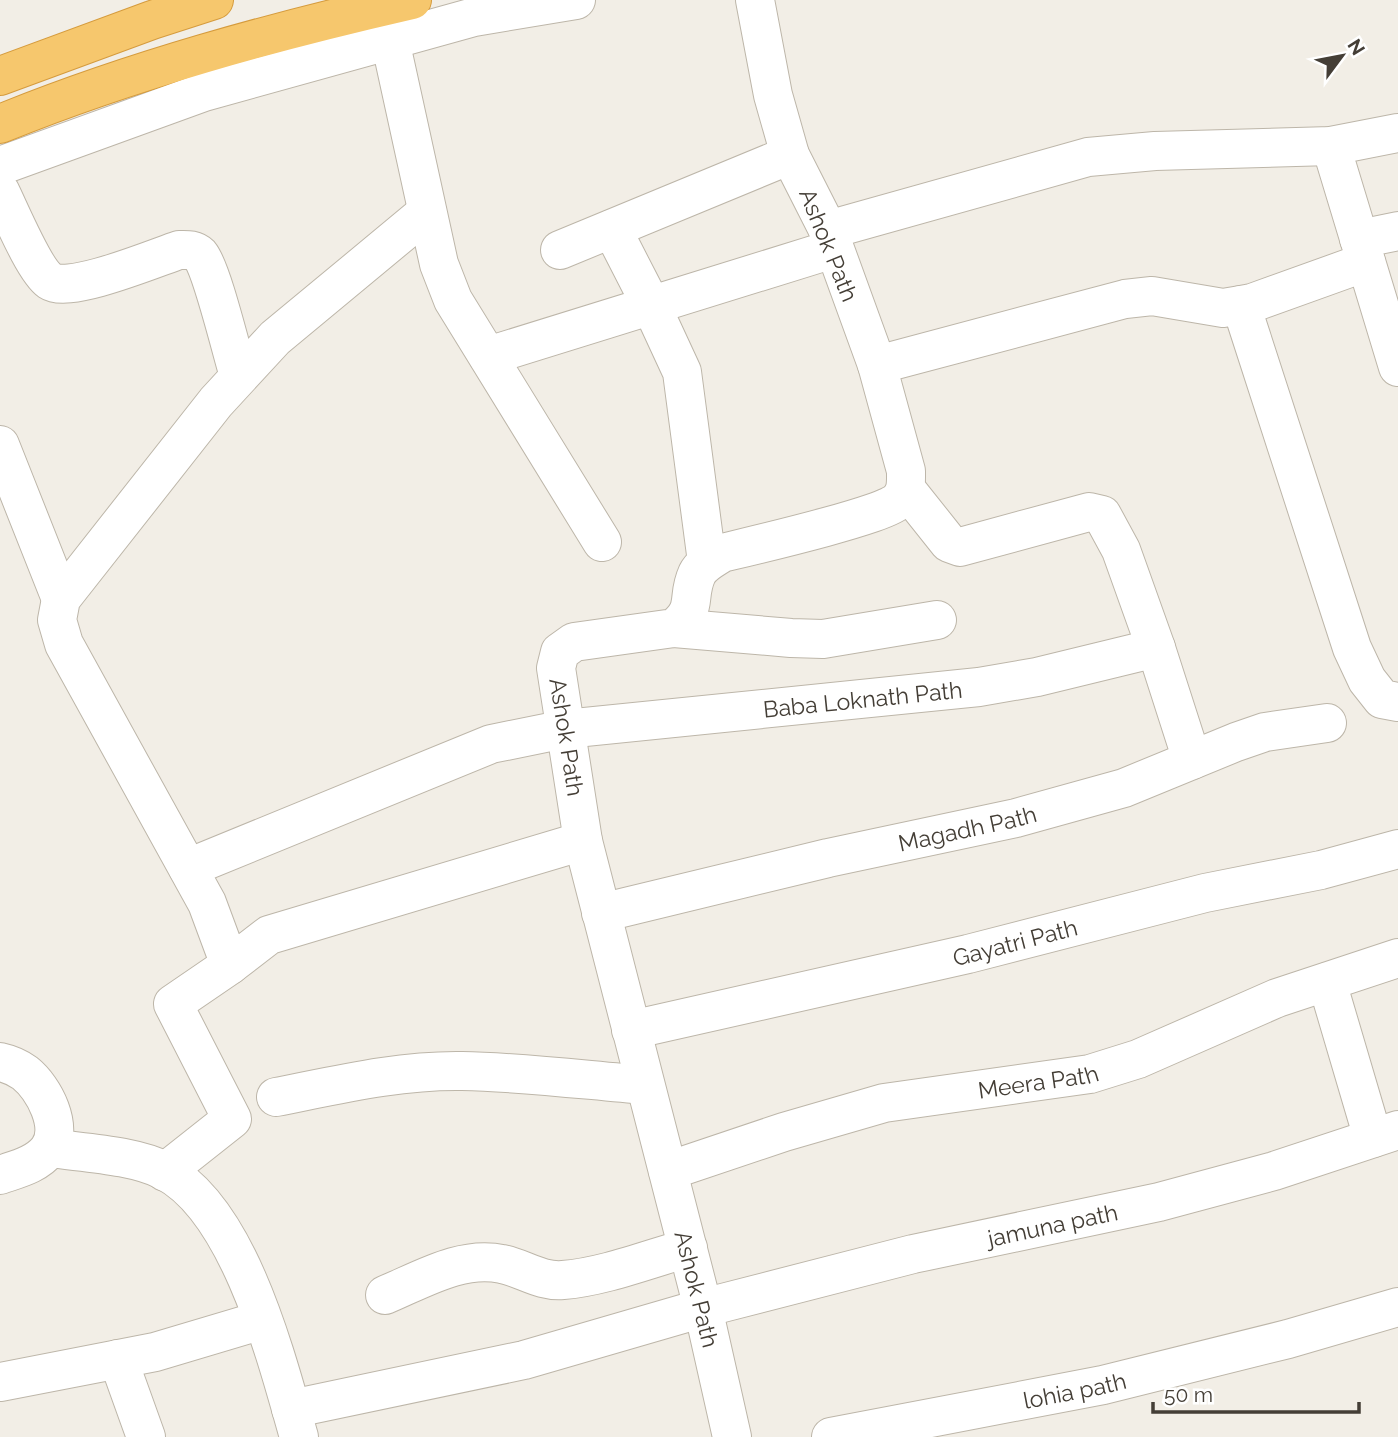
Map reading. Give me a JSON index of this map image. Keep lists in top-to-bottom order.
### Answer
{
  "streets": {
    "street": [
      "Ashok Path",
      "Baba Loknath Path",
      "Magadh Path",
      "Gayatri Path",
      "Meera Path",
      "jamuna path",
      "lohia path"
    ]
  },
  "crossings": [
    ["Ashok Path", "Baba Loknath Path"],
    ["Ashok Path", "Magadh Path"],
    ["Ashok Path", "Gayatri Path"],
    ["Ashok Path", "Meera Path"],
    ["Ashok Path", "jamuna path"]
  ],
  "scale_bar": "50 m",
  "north": "top right"
}
